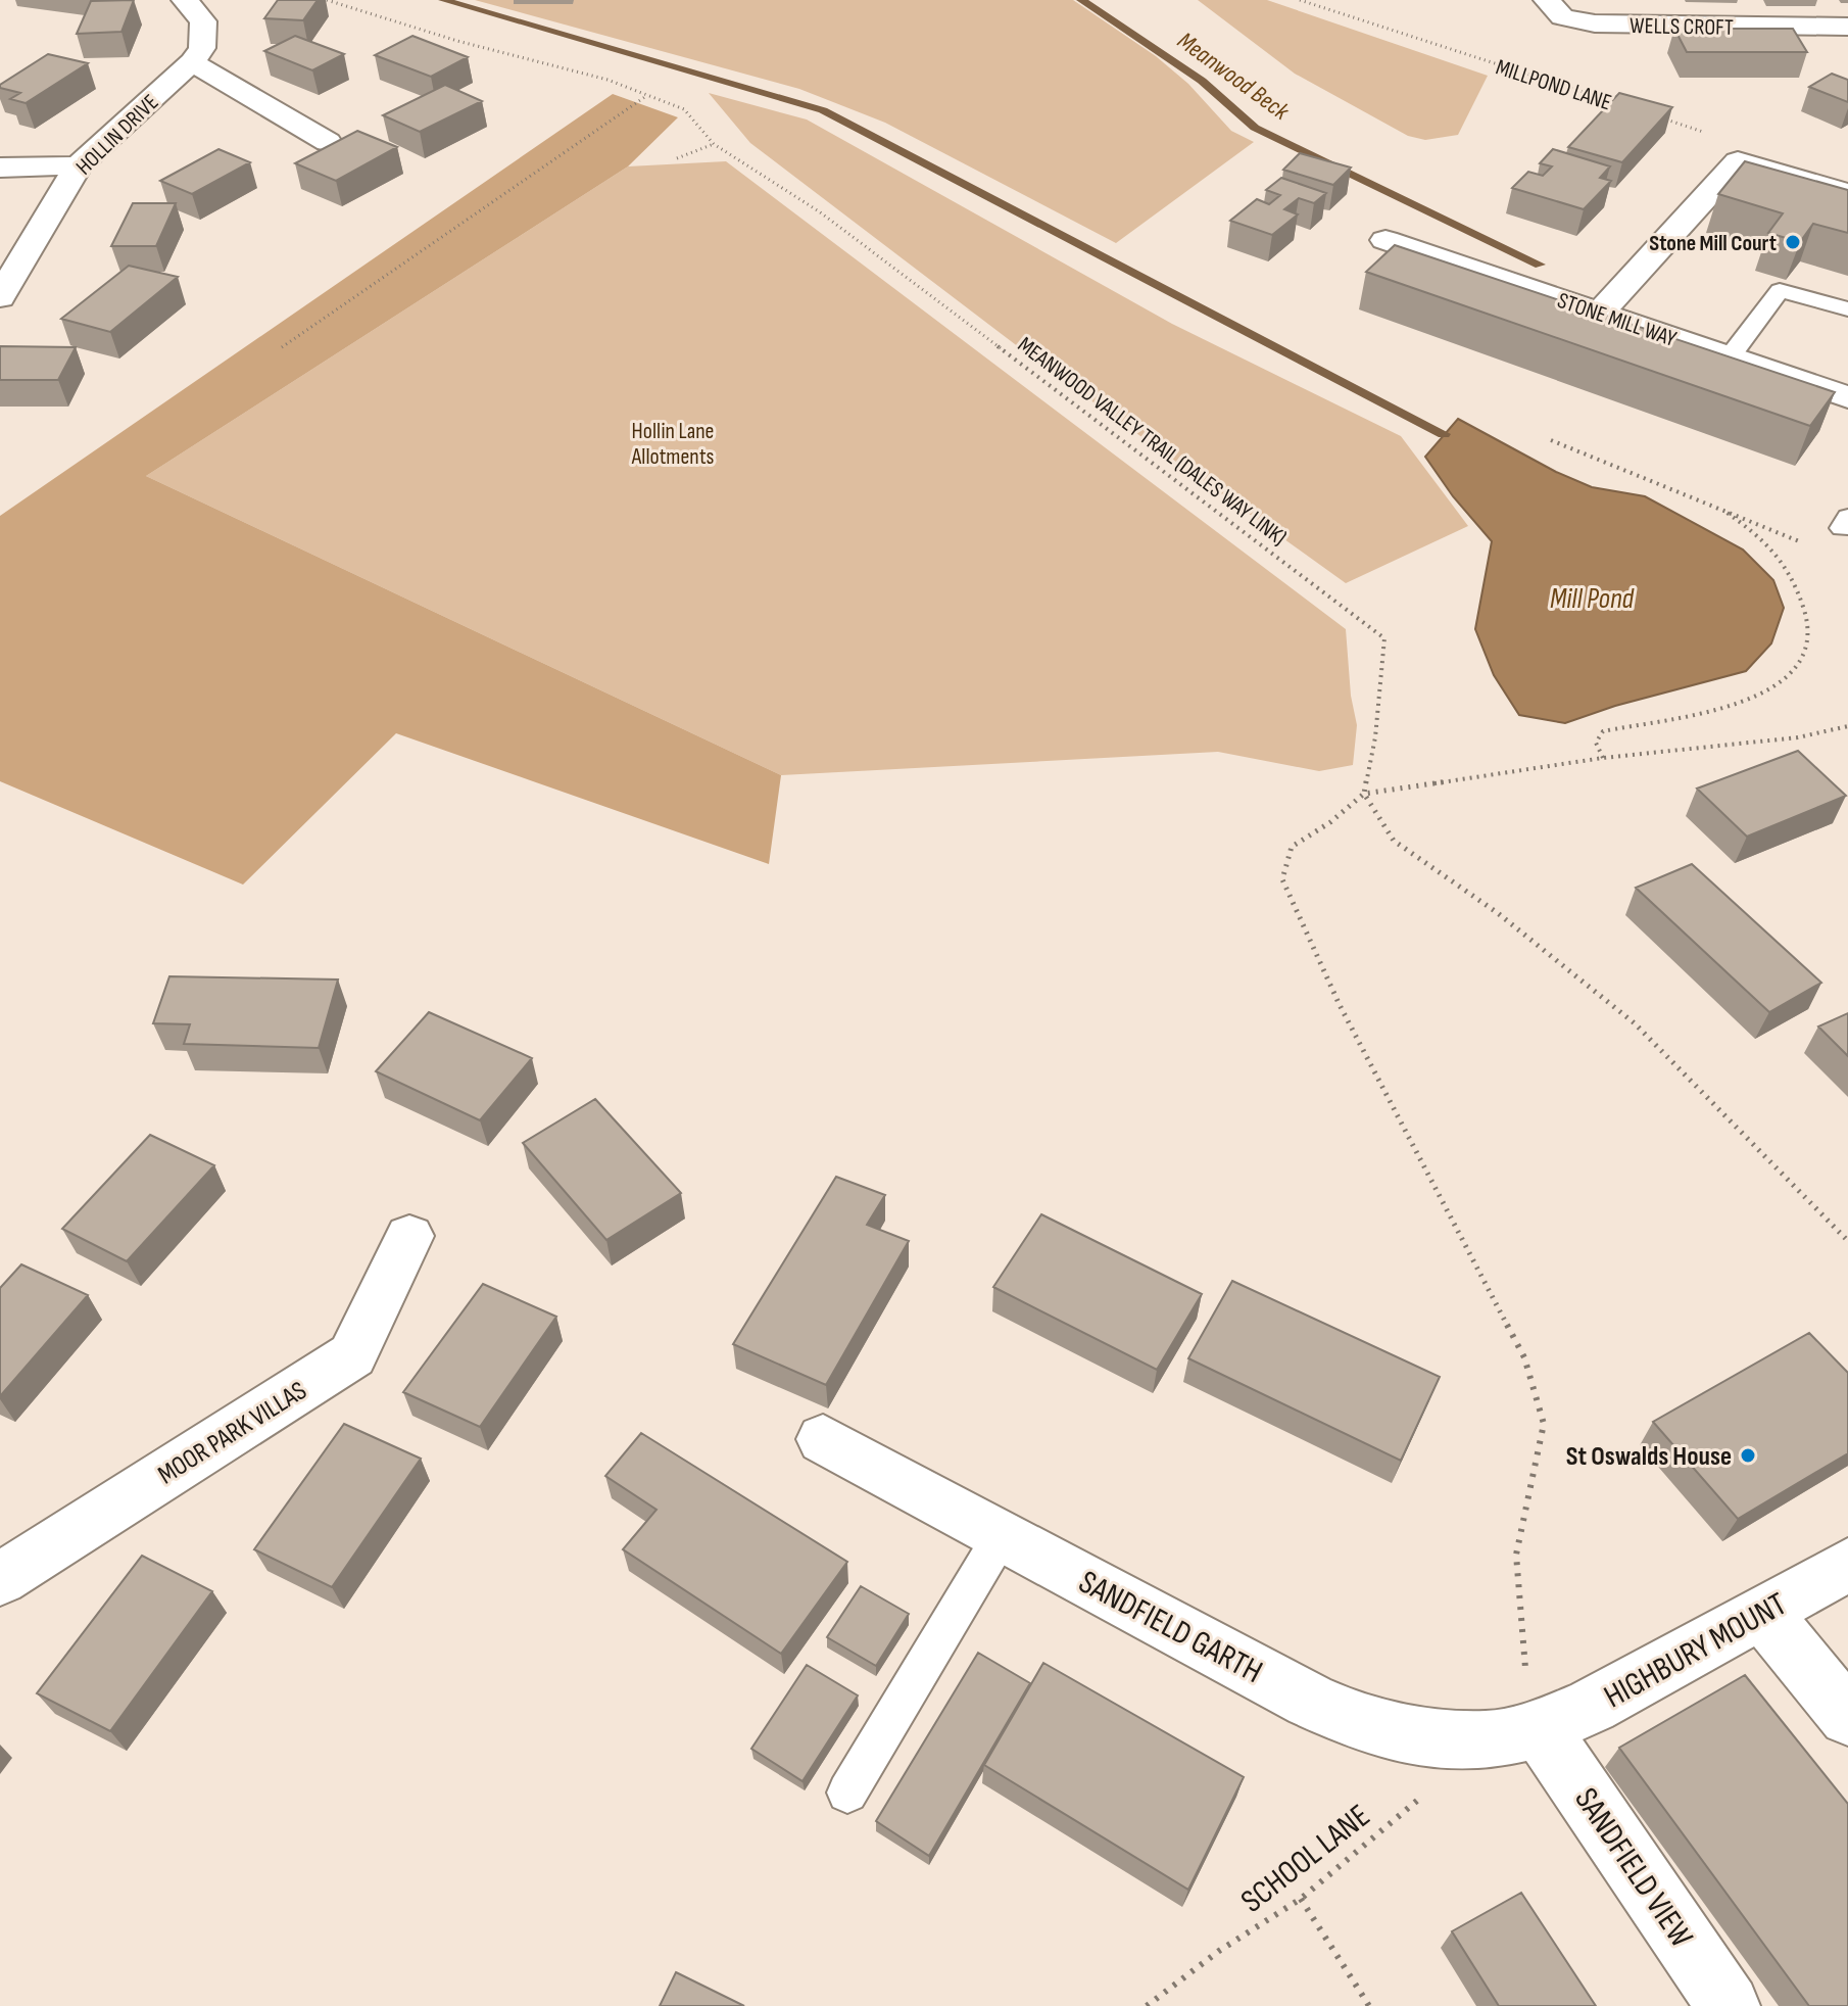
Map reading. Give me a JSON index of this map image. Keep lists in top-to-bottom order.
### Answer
{
  "streets": {
    "street": [
      "WELLS CROFT",
      "HOLLIN DRIVE",
      "STONE MILL WAY",
      "MOOR PARK VILLAS",
      "SANDFIELD GARTH",
      "HIGHBURY MOUNT",
      "SANDFIELD VIEW"
    ],
    "path": ["MILLPOND LANE", "MEANWOOD VALLEY TRAIL (DALES WAY LINK)", "SCHOOL LANE"]
  },
  "crossings": [
    ["SANDFIELD GARTH", "HIGHBURY MOUNT"],
    ["SANDFIELD GARTH", "SCHOOL LANE"],
    ["SANDFIELD GARTH", "SANDFIELD VIEW"],
    ["HIGHBURY MOUNT", "SCHOOL LANE"],
    ["HIGHBURY MOUNT", "SANDFIELD VIEW"],
    ["SCHOOL LANE", "SANDFIELD VIEW"]
  ],
  "water": ["Meanwood Beck", "Mill Pond"],
  "parks": ["Hollin Lane Allotments"],
  "places": ["Stone Mill Court", "St Oswalds House"]
}
